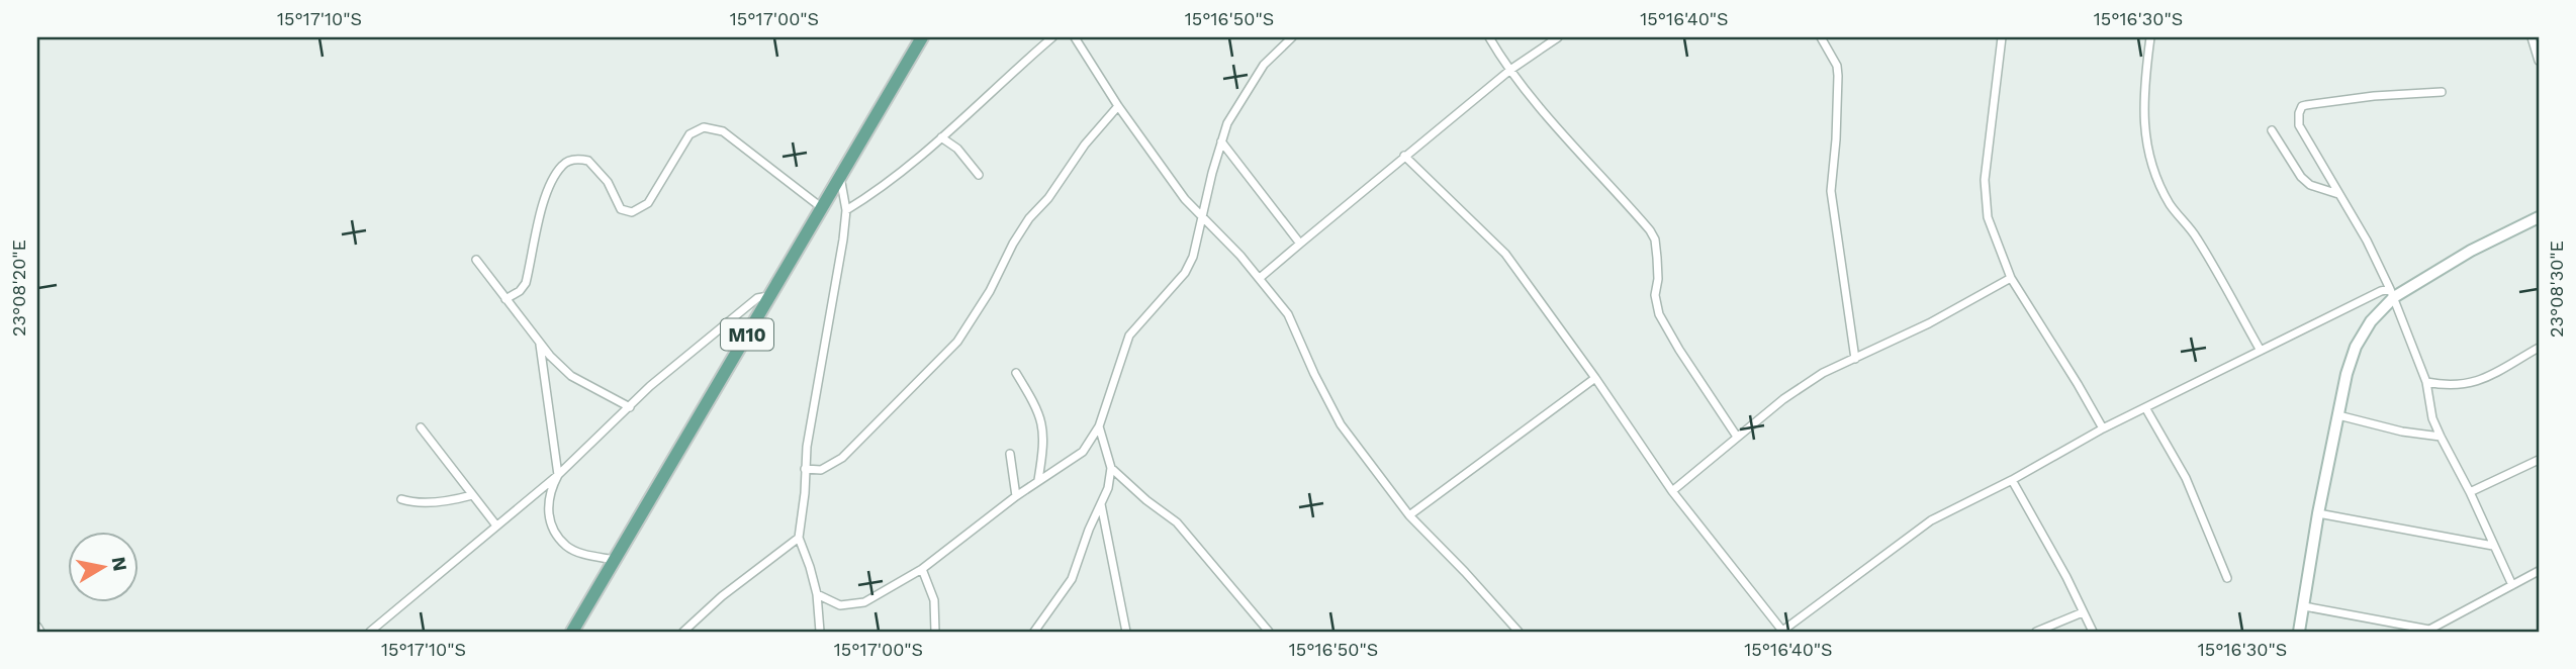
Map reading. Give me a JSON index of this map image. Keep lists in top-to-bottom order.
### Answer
{
  "streets": {
    "main road": ["M10"]
  },
  "north": "right",
  "coordinates": [
    "15°17'10\"S",
    "15°17'00\"S",
    "15°16'50\"S",
    "15°16'40\"S",
    "15°16'30\"S",
    "23°08'20\"E",
    "23°08'30\"E"
  ]
}
